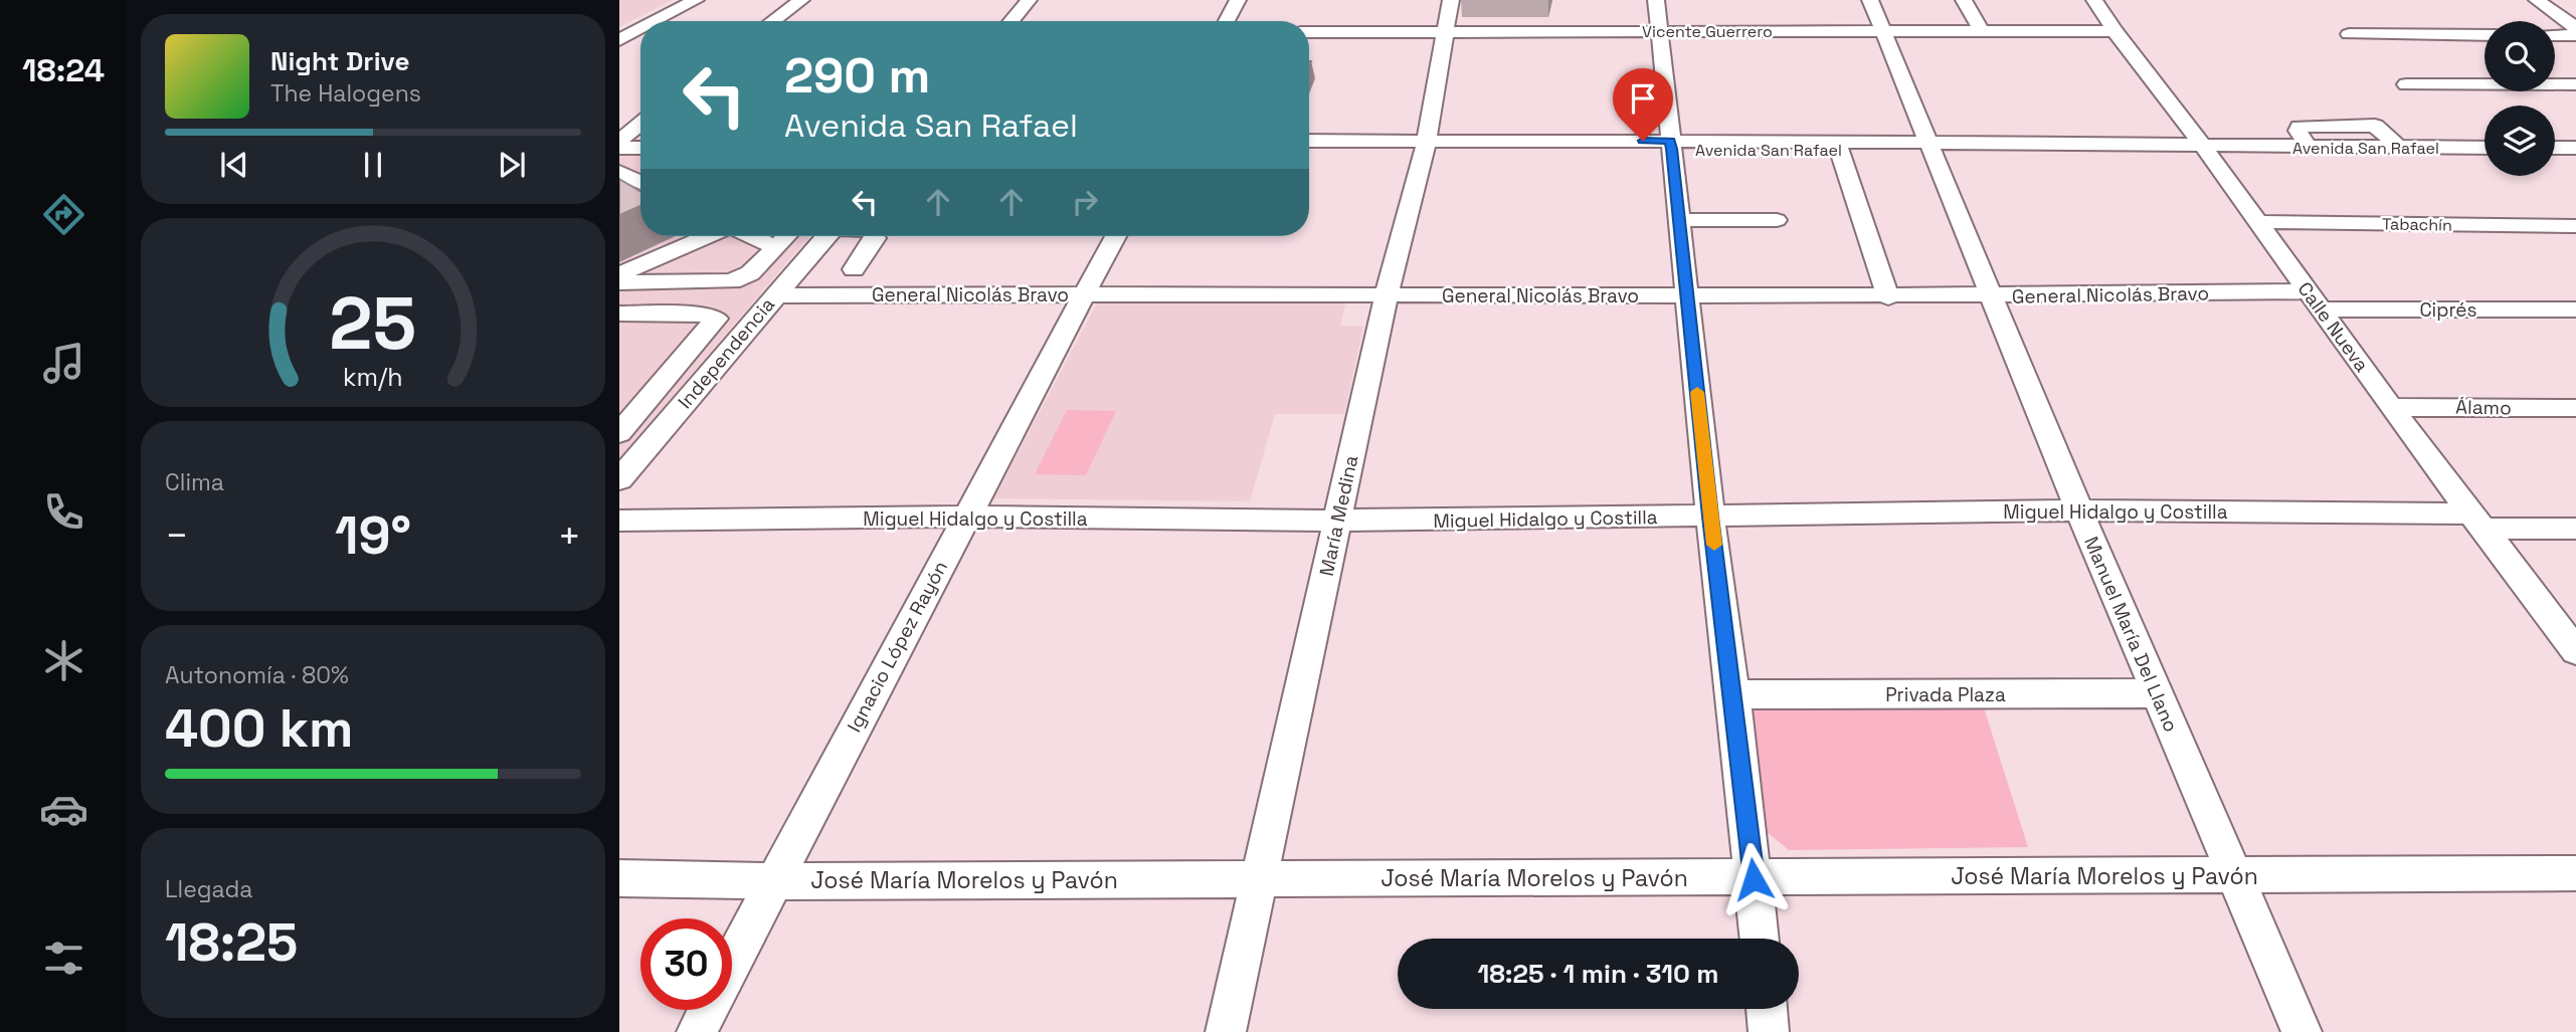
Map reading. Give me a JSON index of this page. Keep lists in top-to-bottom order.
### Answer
{
  "streets": {
    "street": [
      "Vicente Guerrero",
      "Avenida San Rafael",
      "Tabachín",
      "General Nicolás Bravo",
      "Ciprés",
      "Calle Nueva",
      "Independencia",
      "Álamo",
      "Miguel Hidalgo y Costilla",
      "María Medina",
      "Manuel María Del Llano",
      "Ignacio López Rayón",
      "Privada Plaza",
      "José María Morelos y Pavón"
    ]
  },
  "crossings": [
    ["Vicente Guerrero", "Calle Nueva"],
    ["Vicente Guerrero", "María Medina"],
    ["Vicente Guerrero", "Manuel María Del Llano"],
    ["Avenida San Rafael", "Calle Nueva"],
    ["Avenida San Rafael", "María Medina"],
    ["Avenida San Rafael", "Manuel María Del Llano"],
    ["Tabachín", "Calle Nueva"],
    ["General Nicolás Bravo", "Ciprés"],
    ["General Nicolás Bravo", "Calle Nueva"],
    ["General Nicolás Bravo", "Independencia"],
    ["General Nicolás Bravo", "María Medina"],
    ["General Nicolás Bravo", "Manuel María Del Llano"],
    ["General Nicolás Bravo", "Ignacio López Rayón"],
    ["Ciprés", "Calle Nueva"],
    ["Calle Nueva", "Álamo"],
    ["Calle Nueva", "Miguel Hidalgo y Costilla"],
    ["Miguel Hidalgo y Costilla", "María Medina"],
    ["Miguel Hidalgo y Costilla", "Manuel María Del Llano"],
    ["Miguel Hidalgo y Costilla", "Ignacio López Rayón"],
    ["María Medina", "José María Morelos y Pavón"],
    ["Manuel María Del Llano", "Privada Plaza"],
    ["Manuel María Del Llano", "José María Morelos y Pavón"],
    ["Ignacio López Rayón", "José María Morelos y Pavón"]
  ],
  "page": {
    "tabs": "18:24",
    "turn": ["290 m", "Avenida San Rafael"],
    "song": ["Night Drive", "The Halogens"],
    "tile": [
      "Clima",
      ["Autonomía · 80%", "400 km"],
      ["Llegada", "18:25"]
    ],
    "heat": ["−", "19°", "+"],
    "limit": "30",
    "trip": "18:25 · 1 min · 310 m",
    "gauge": ["25", "km/h"]
  }
}
